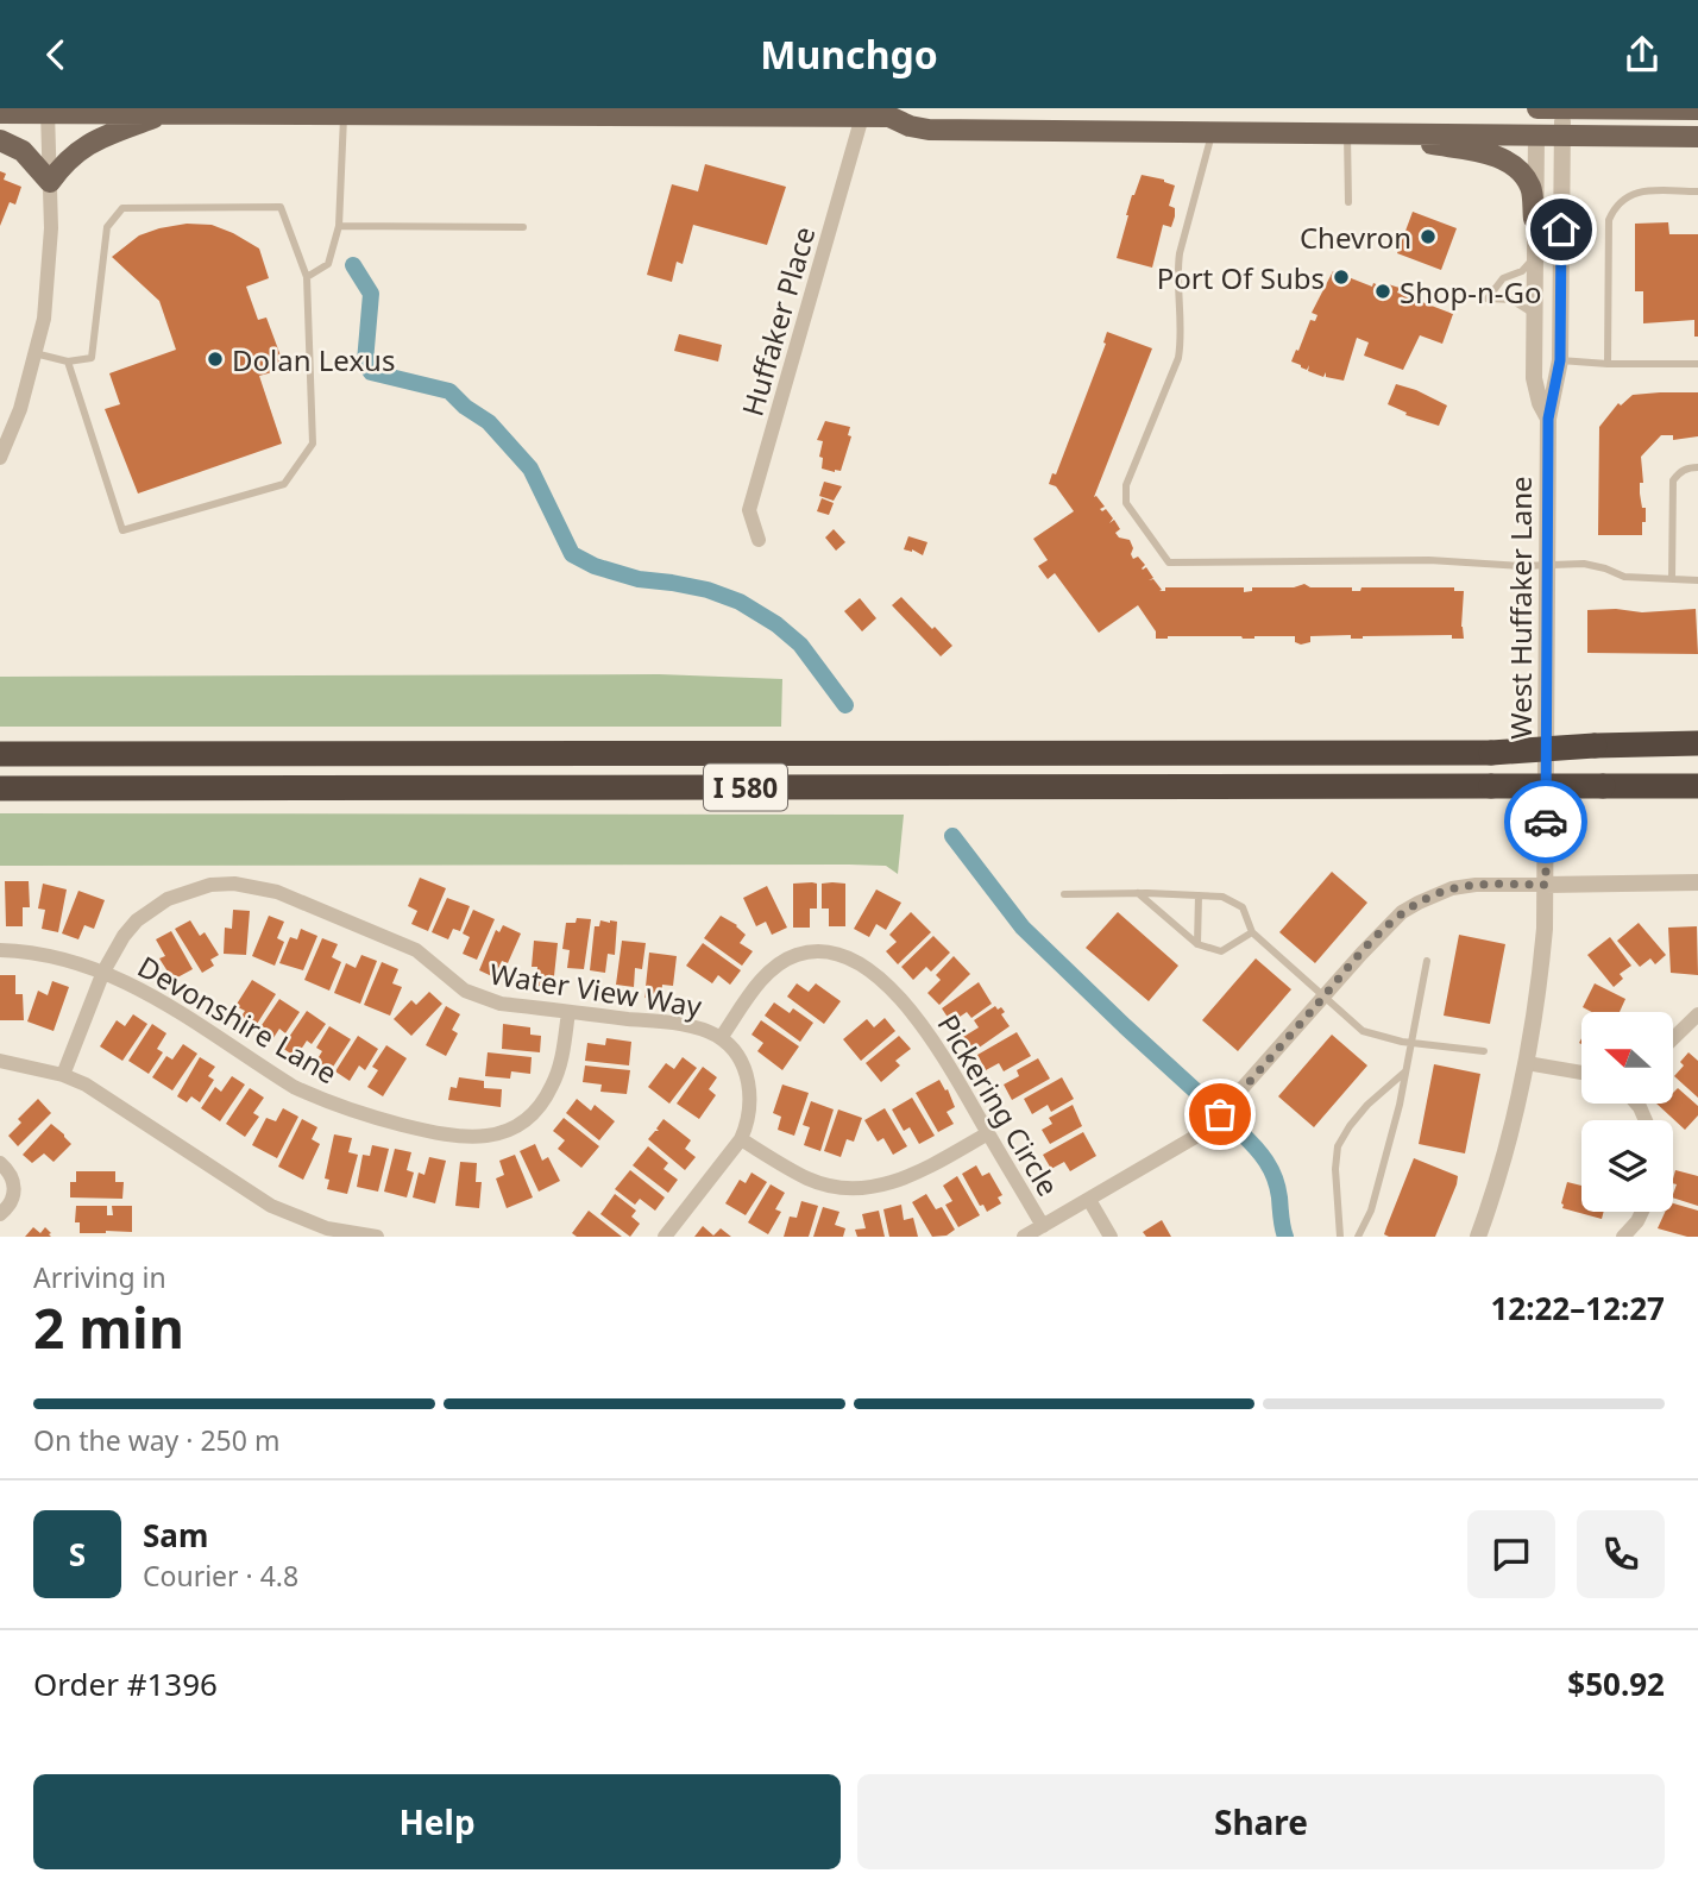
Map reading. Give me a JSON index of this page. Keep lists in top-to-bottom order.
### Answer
{
  "streets": {
    "highway": ["I 580"],
    "street": [
      "Huffaker Place",
      "West Huffaker Lane",
      "Water View Way",
      "Devonshire Lane",
      "Pickering Circle"
    ]
  },
  "crossings": [
    ["Water View Way", "Devonshire Lane"],
    ["Water View Way", "Pickering Circle"]
  ],
  "places": [
    "Chevron",
    "Port Of Subs",
    "Shop-n-Go",
    "Dolan Lexus"
  ],
  "north": "left",
  "page": {
    "header": "Munchgo",
    "heading": ["2 min", "Arriving in", "12:22–12:27"],
    "panel": [
      "Sam",
      "Courier · 4.8",
      "Order #1396",
      "$50.92"
    ],
    "bar": "On the way · 250 m",
    "round": "S",
    "buttons": ["Help", "Share"]
  }
}
